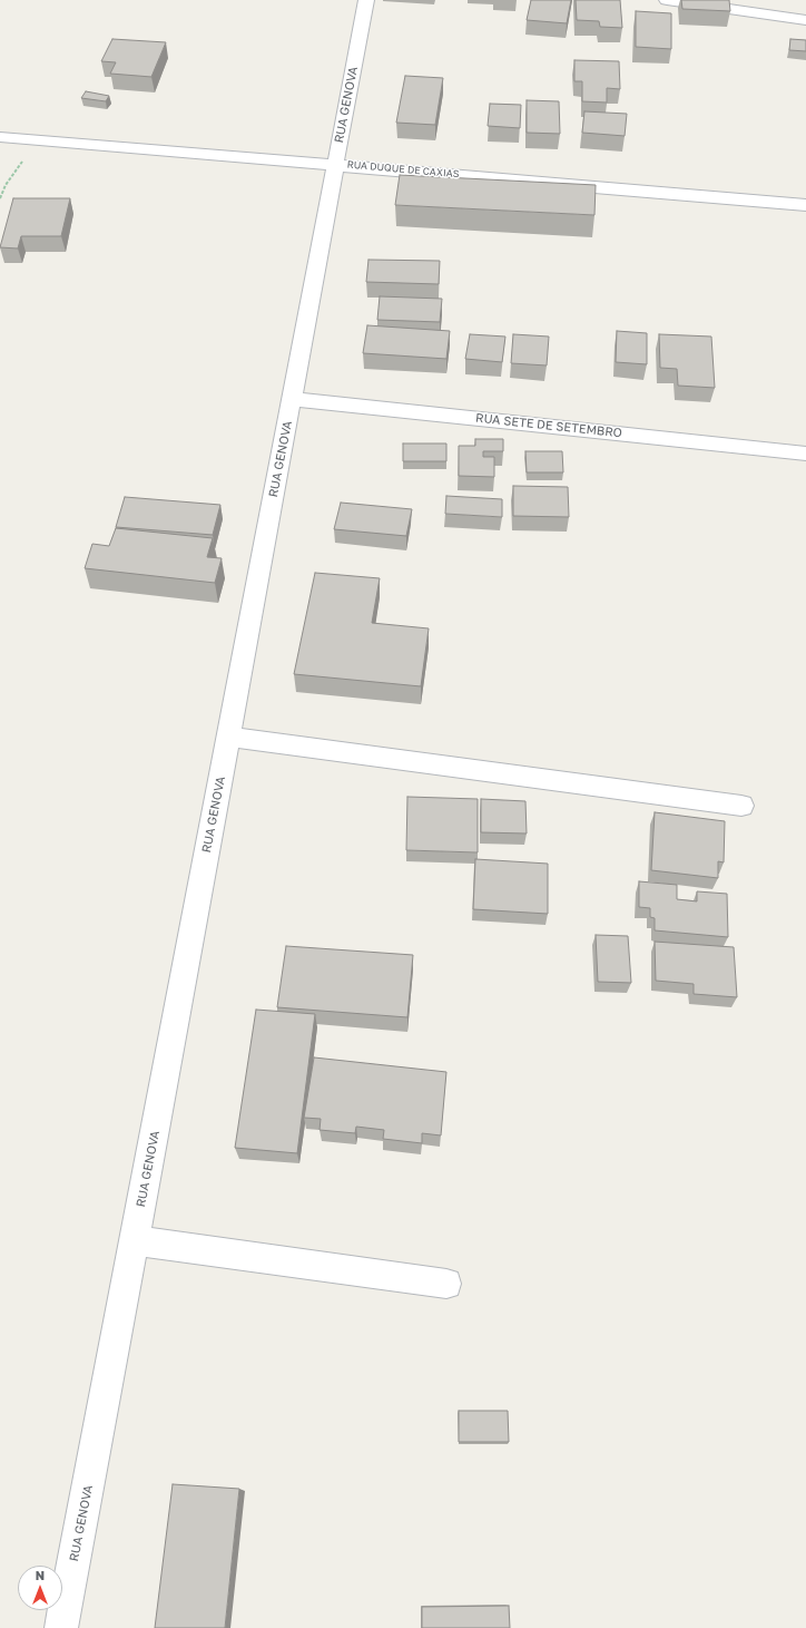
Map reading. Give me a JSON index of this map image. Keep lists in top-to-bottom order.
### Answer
{
  "streets": {
    "street": ["RUA GENOVA", "RUA DUQUE DE CAXIAS", "RUA SETE DE SETEMBRO"]
  },
  "crossings": [
    ["RUA GENOVA", "RUA DUQUE DE CAXIAS"],
    ["RUA GENOVA", "RUA SETE DE SETEMBRO"]
  ],
  "north": "top"
}
